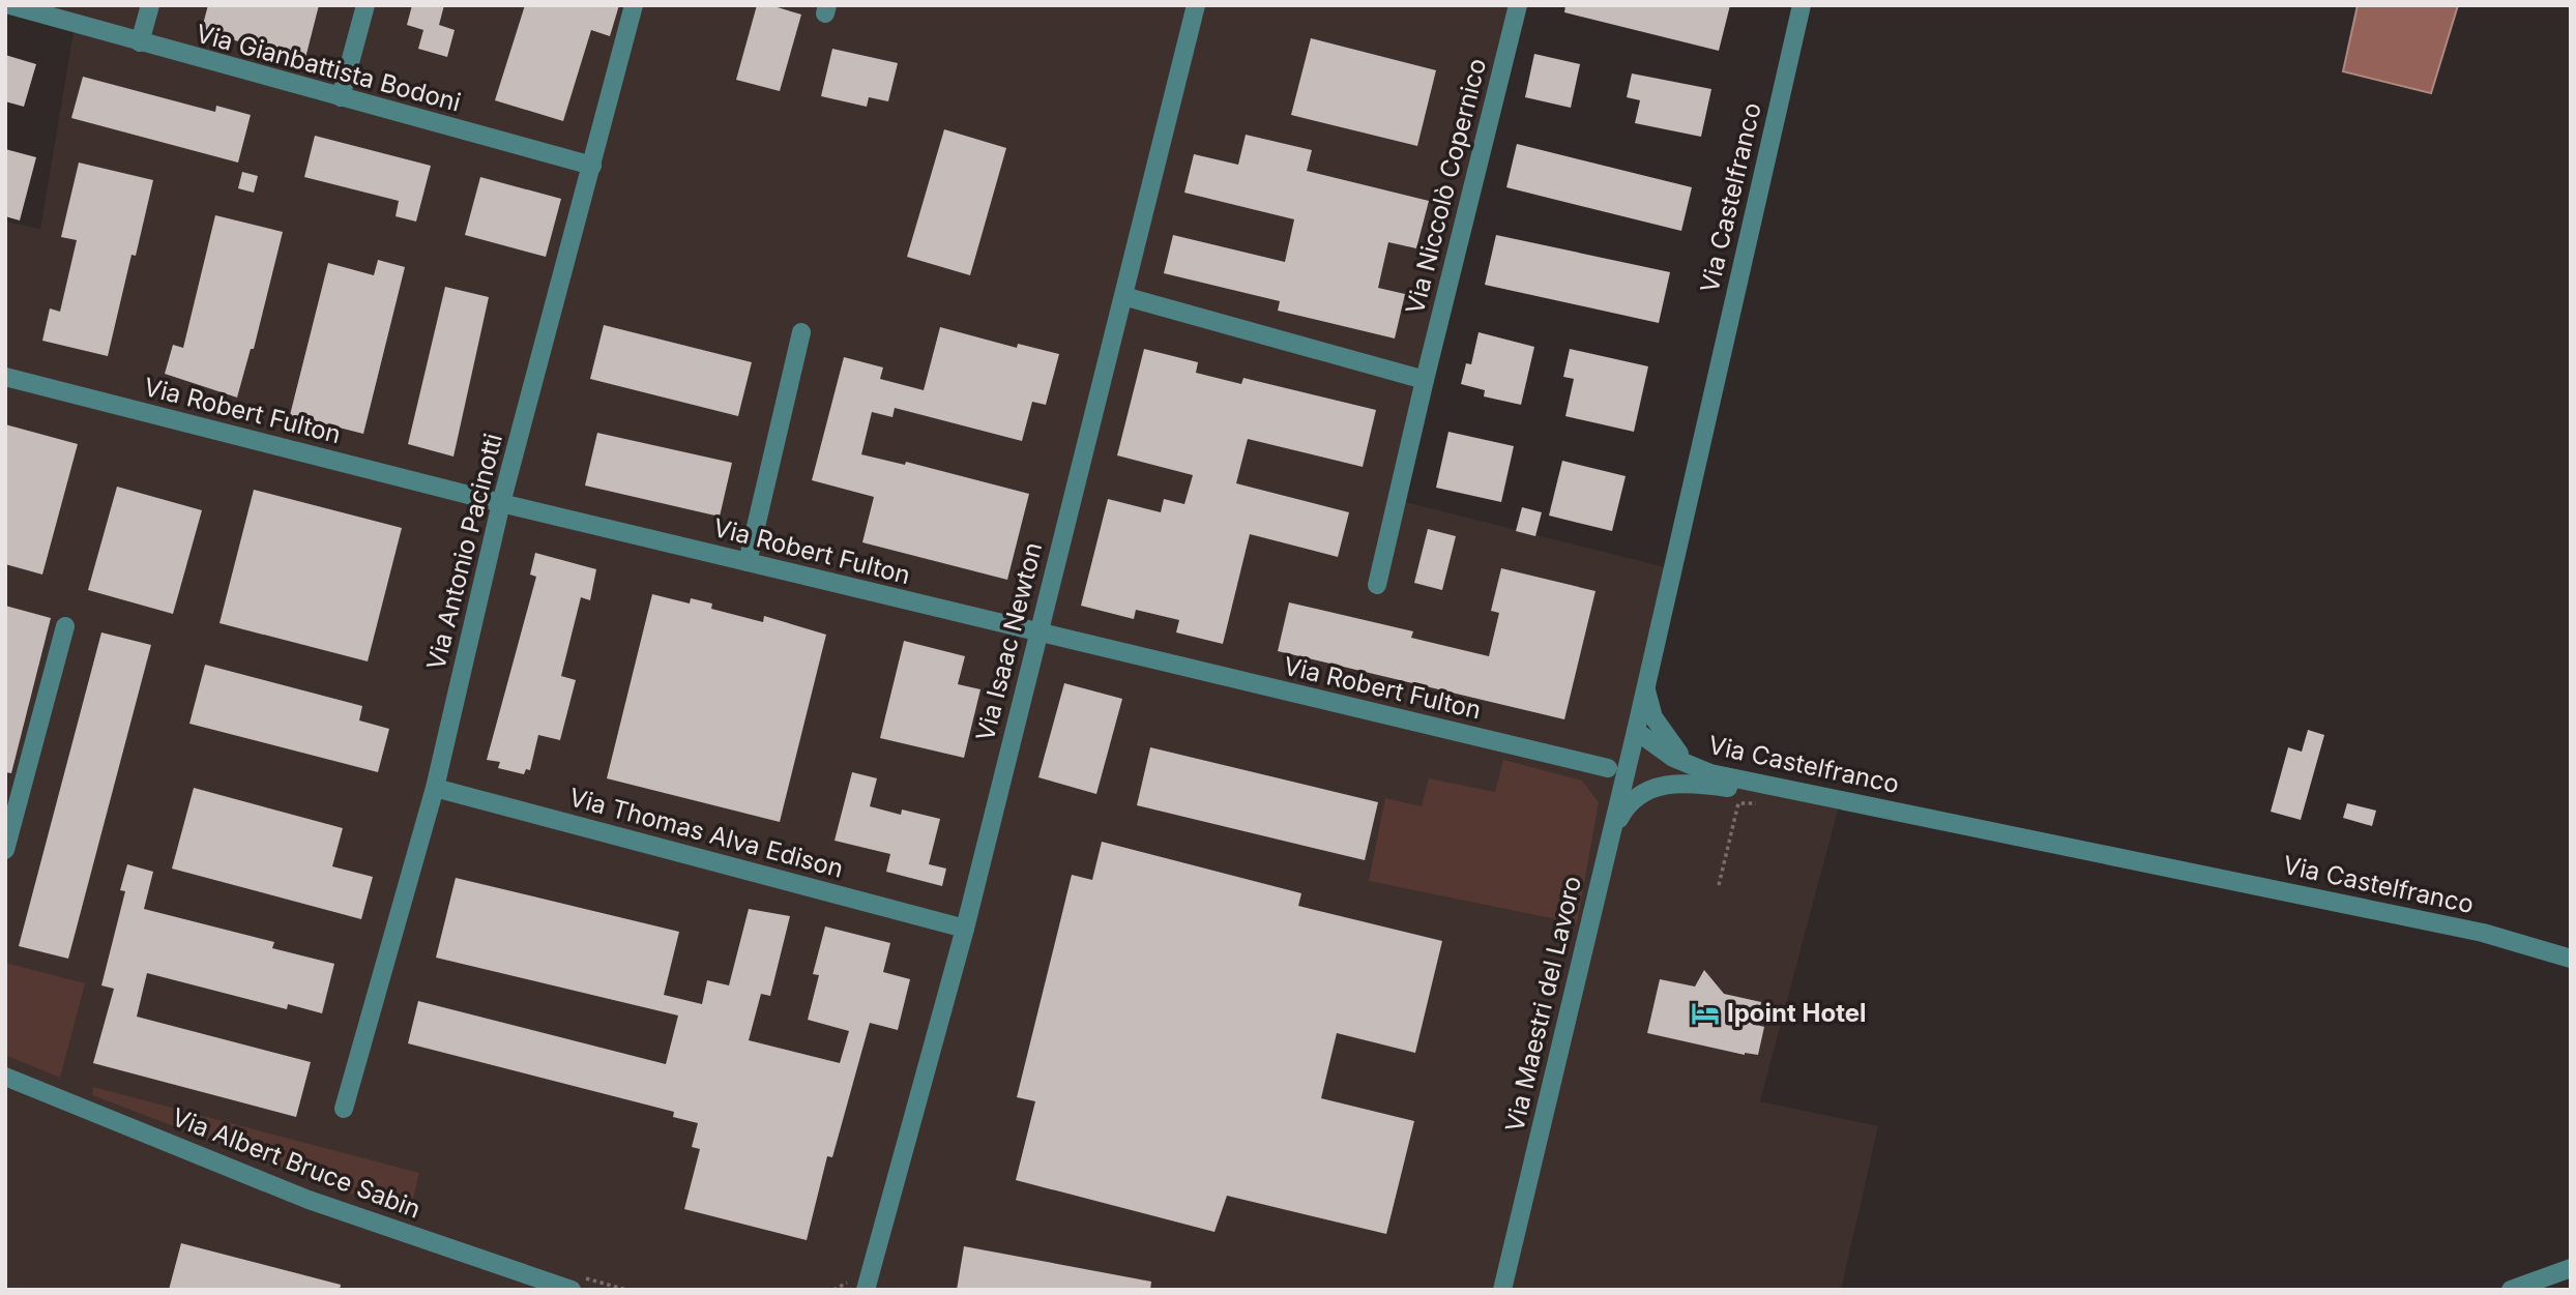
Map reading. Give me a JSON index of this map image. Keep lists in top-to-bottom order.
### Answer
{
  "streets": {
    "street": [
      "Via Gianbattista Bodoni",
      "Via Niccolò Copernico",
      "Via Castelfranco",
      "Via Robert Fulton",
      "Via Antonio Pacinotti",
      "Via Isaac Newton",
      "Via Thomas Alva Edison",
      "Via Maestri del Lavoro",
      "Via Albert Bruce Sabin"
    ]
  },
  "crossings": [
    ["Via Gianbattista Bodoni", "Via Antonio Pacinotti"],
    ["Via Castelfranco", "Via Maestri del Lavoro"],
    ["Via Robert Fulton", "Via Antonio Pacinotti"],
    ["Via Robert Fulton", "Via Isaac Newton"],
    ["Via Antonio Pacinotti", "Via Thomas Alva Edison"],
    ["Via Isaac Newton", "Via Thomas Alva Edison"]
  ],
  "places": {
    "hotel": ["Ipoint Hotel"]
  }
}
